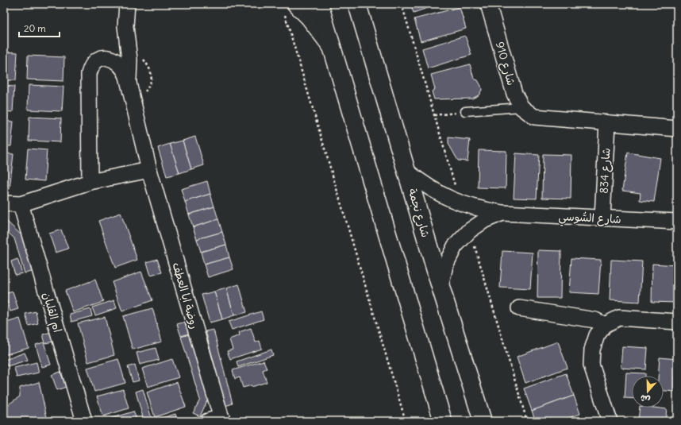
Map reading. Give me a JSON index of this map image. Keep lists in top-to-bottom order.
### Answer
{
  "streets": {
    "main road": ["شارع نجمة"],
    "street": [
      "شارع 910",
      "شارع 834",
      "شارع السُّوسي",
      "روضة ابا العطف",
      "ام القلبان"
    ]
  },
  "crossings": [
    ["شارع 834", "شارع السُّوسي"],
    ["شارع نجمة", "شارع السُّوسي"]
  ],
  "scale_bar": "20 m",
  "north": "bottom"
}
